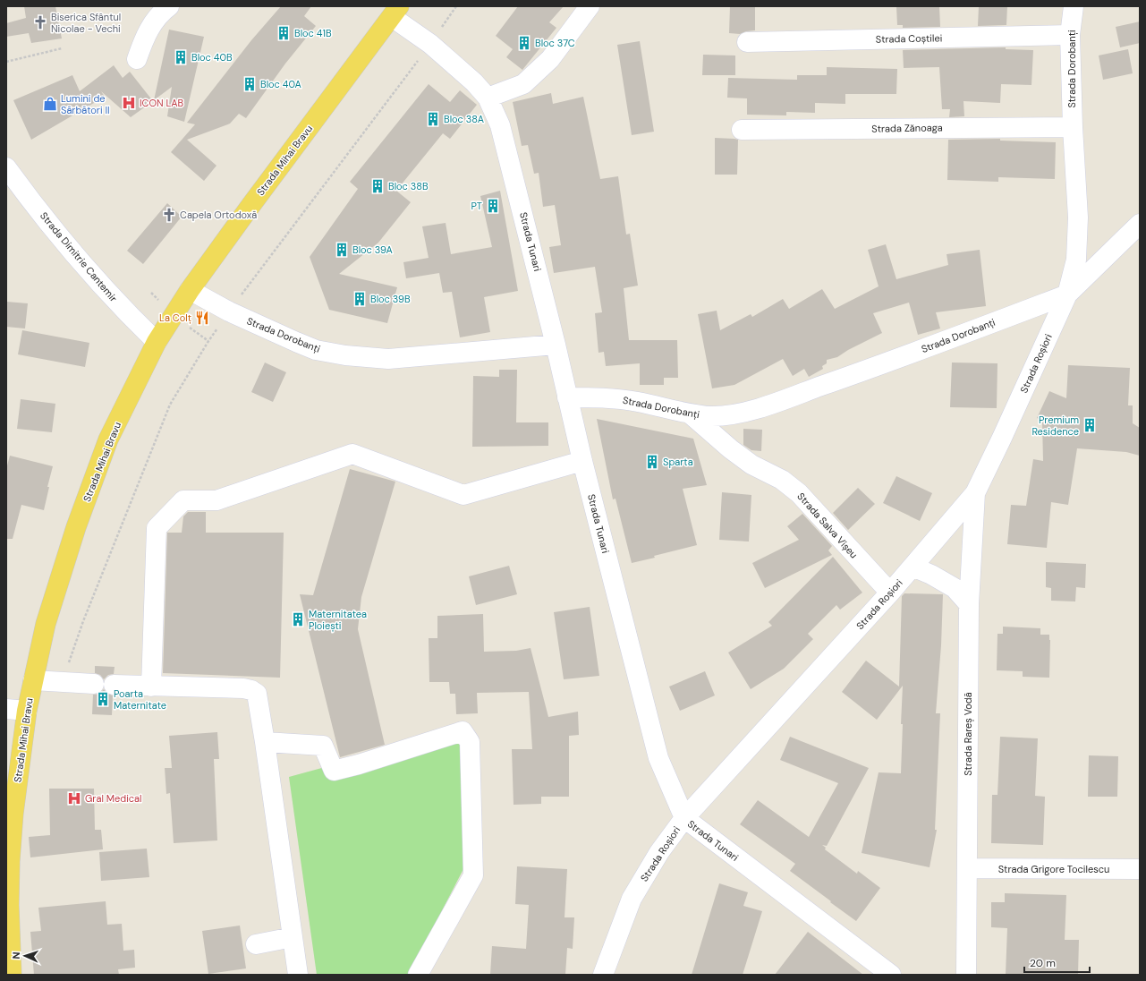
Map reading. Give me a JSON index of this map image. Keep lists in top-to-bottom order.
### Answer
{
  "streets": {
    "main road": ["Strada Mihai Bravu"],
    "street": [
      "Strada Coștilei",
      "Strada Dorobanți",
      "Strada Zănoaga",
      "Strada Tunari",
      "Strada Dimitrie Cantemir",
      "Strada Roșiori",
      "Strada Salva Vișeu",
      "Strada Rareș Vodă",
      "Strada Grigore Tocilescu"
    ]
  },
  "crossings": [
    ["Strada Coștilei", "Strada Dorobanți"],
    ["Strada Dorobanți", "Strada Zănoaga"],
    ["Strada Dorobanți", "Strada Mihai Bravu"],
    ["Strada Dorobanți", "Strada Tunari"],
    ["Strada Dorobanți", "Strada Roșiori"],
    ["Strada Dorobanți", "Strada Salva Vișeu"],
    ["Strada Mihai Bravu", "Strada Tunari"],
    ["Strada Mihai Bravu", "Strada Dimitrie Cantemir"],
    ["Strada Tunari", "Strada Roșiori"],
    ["Strada Roșiori", "Strada Salva Vișeu"],
    ["Strada Roșiori", "Strada Rareș Vodă"],
    ["Strada Rareș Vodă", "Strada Grigore Tocilescu"]
  ],
  "places": {
    "church": ["Biserica Sfântul Nicolae - Vechi", "Capela Ortodoxă"],
    "building": [
      "Bloc 41B",
      "Bloc 37C",
      "Bloc 40B",
      "Bloc 40A",
      "Bloc 38A",
      "Bloc 38B",
      "PT",
      "Bloc 39A",
      "Bloc 39B",
      "Premium Residence",
      "Sparta",
      "Maternitatea Ploiești",
      "Poarta Maternitate"
    ],
    "hospital": ["ICON LAB", "Gral Medical"],
    "shop": ["Lumini de Sărbători II"],
    "restaurant": ["La Colț"]
  },
  "scale_bar": "20 m",
  "north": "left"
}
